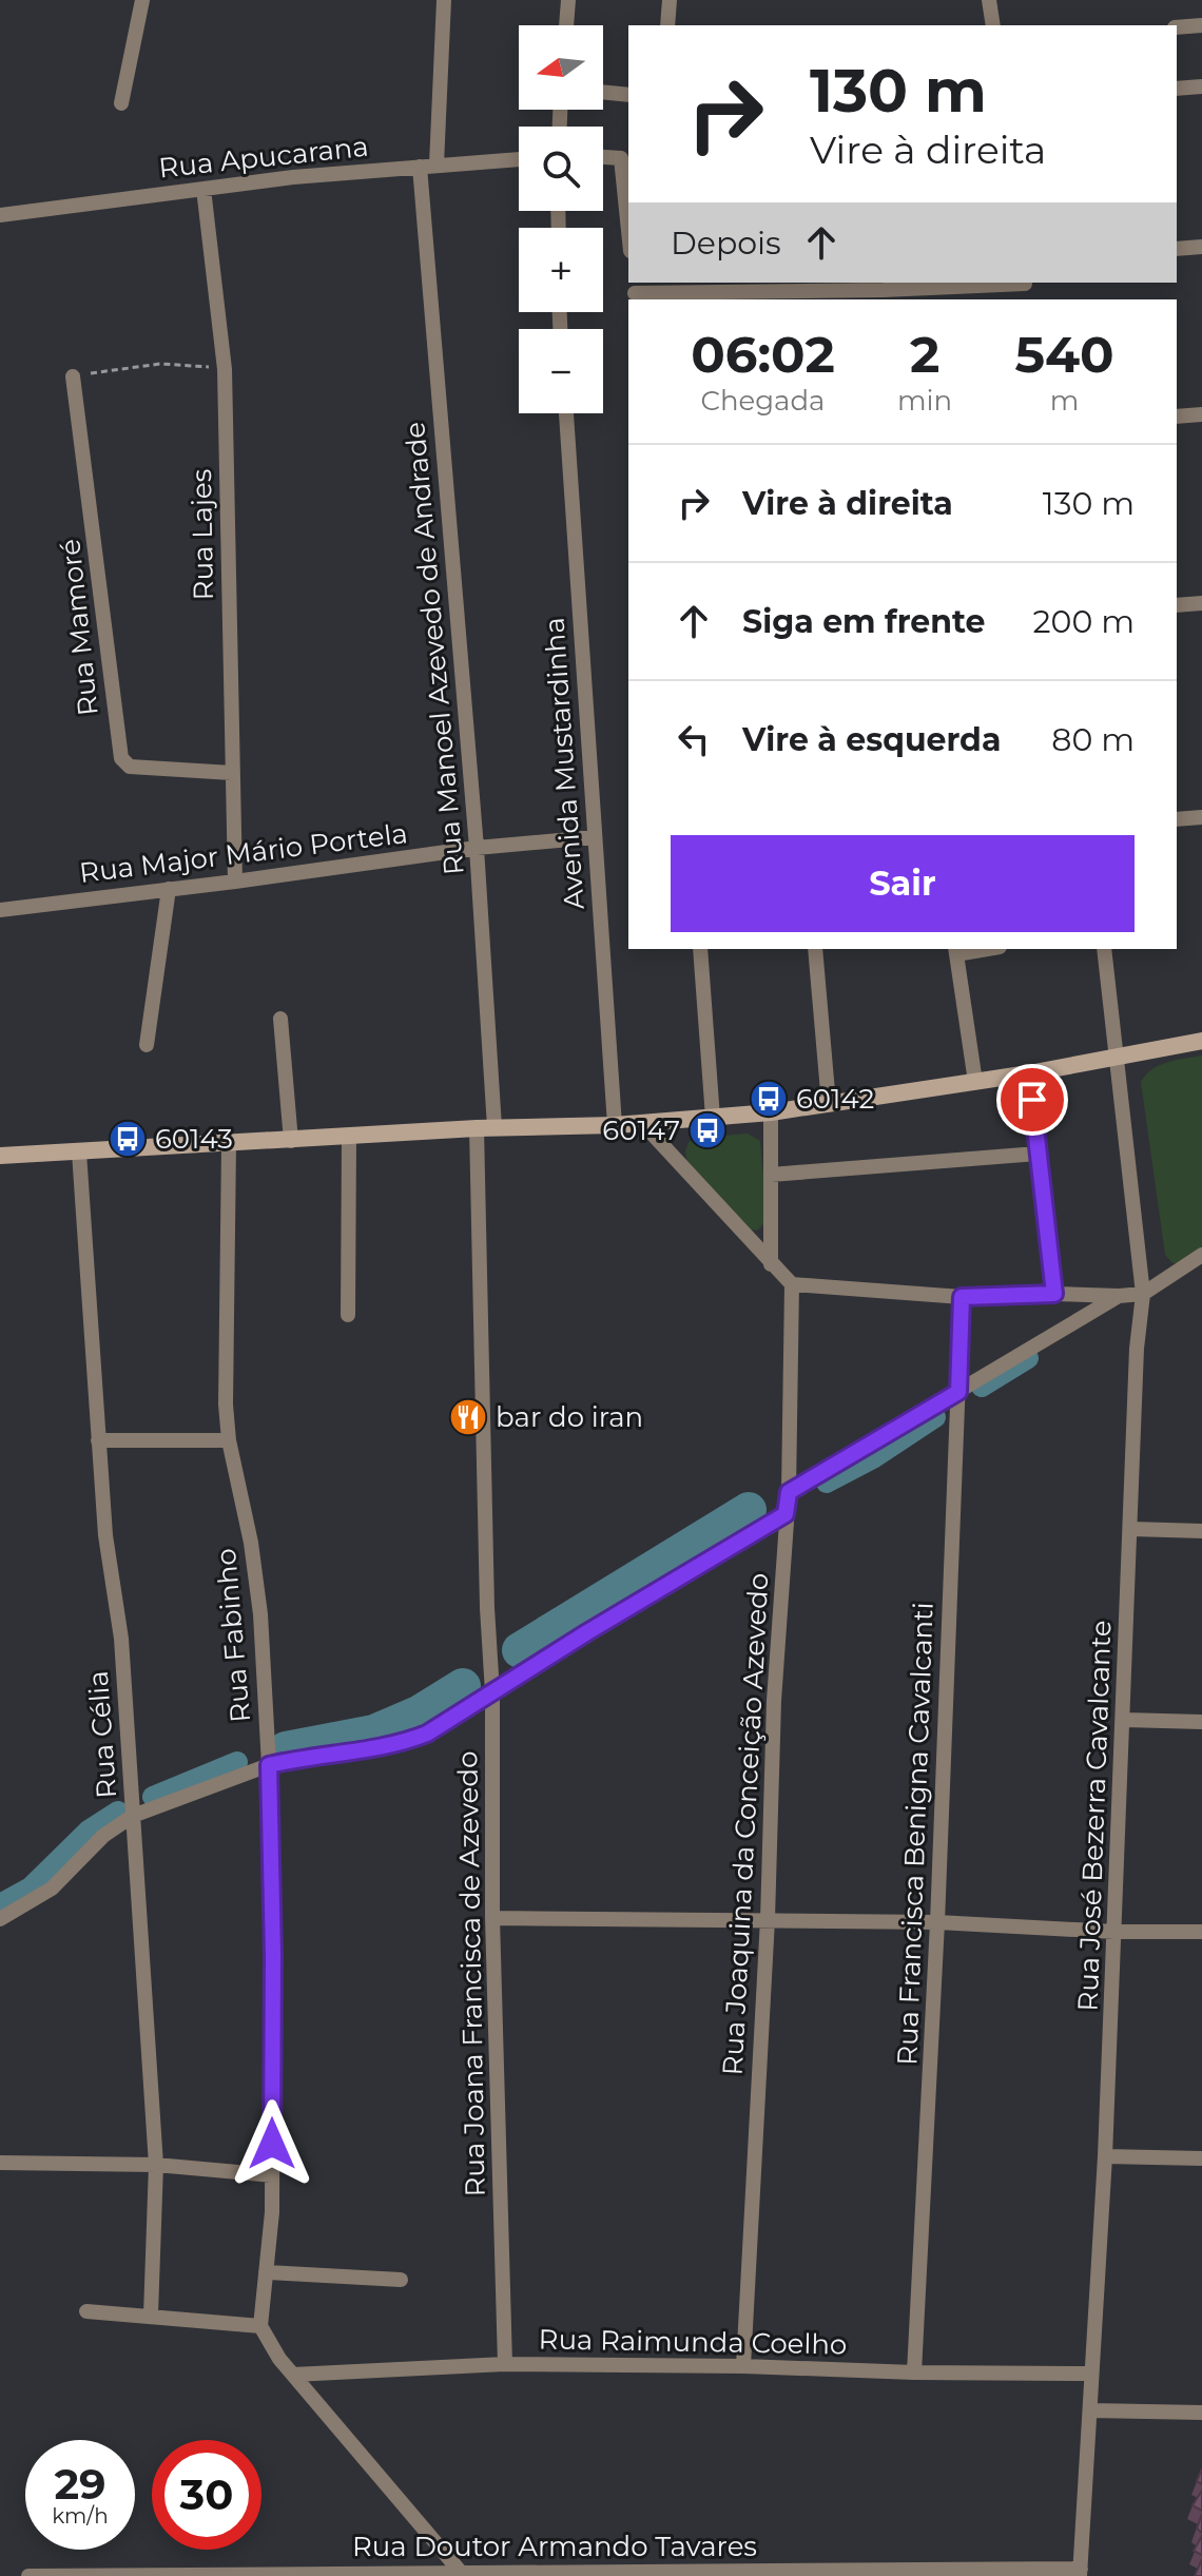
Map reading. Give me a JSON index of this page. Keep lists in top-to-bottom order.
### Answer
{
  "streets": {
    "street": [
      "Rua Apucarana",
      "Rua Lajes",
      "Rua Mamoré",
      "Rua Manoel Azevedo de Andrade",
      "Avenida Mustardinha",
      "Rua Major Mário Portela",
      "Rua Fabinho",
      "Rua Célia",
      "Rua José Bezerra Cavalcante",
      "Rua Joaquina da Conceição Azevedo",
      "Rua Francisca Benigna Cavalcanti",
      "Rua Joana Francisca de Azevedo",
      "Rua Raimunda Coelho",
      "Rua Doutor Armando Tavares"
    ]
  },
  "crossings": [
    ["Rua Apucarana", "Rua Lajes"],
    ["Rua Apucarana", "Rua Manoel Azevedo de Andrade"],
    ["Rua Lajes", "Rua Mamoré"],
    ["Rua Lajes", "Rua Major Mário Portela"],
    ["Rua Manoel Azevedo de Andrade", "Rua Major Mário Portela"],
    ["Rua Manoel Azevedo de Andrade", "Rua Joana Francisca de Azevedo"],
    ["Avenida Mustardinha", "Rua Major Mário Portela"],
    ["Rua José Bezerra Cavalcante", "Rua Raimunda Coelho"],
    ["Rua José Bezerra Cavalcante", "Rua Doutor Armando Tavares"],
    ["Rua Joaquina da Conceição Azevedo", "Rua Raimunda Coelho"],
    ["Rua Francisca Benigna Cavalcanti", "Rua Raimunda Coelho"],
    ["Rua Joana Francisca de Azevedo", "Rua Raimunda Coelho"]
  ],
  "places": {
    "bus stop": ["60142", "60147", "60143"],
    "restaurant": ["bar do iran"]
  },
  "north": "left",
  "page": {
    "map_buttons": ["+", "−"],
    "turn": ["130 m", "Vire à direita"],
    "then": "Depois",
    "eta": [
      "06:02",
      "Chegada",
      "2",
      "min",
      "540",
      "m"
    ],
    "list": [
      {
        "name": "Vire à direita",
        "value": "130 m"
      },
      {
        "name": "Siga em frente",
        "value": "200 m"
      },
      {
        "name": "Vire à esquerda",
        "value": "80 m"
      }
    ],
    "buttons": "Sair",
    "speed": "29 km/h",
    "limit": "30"
  }
}
